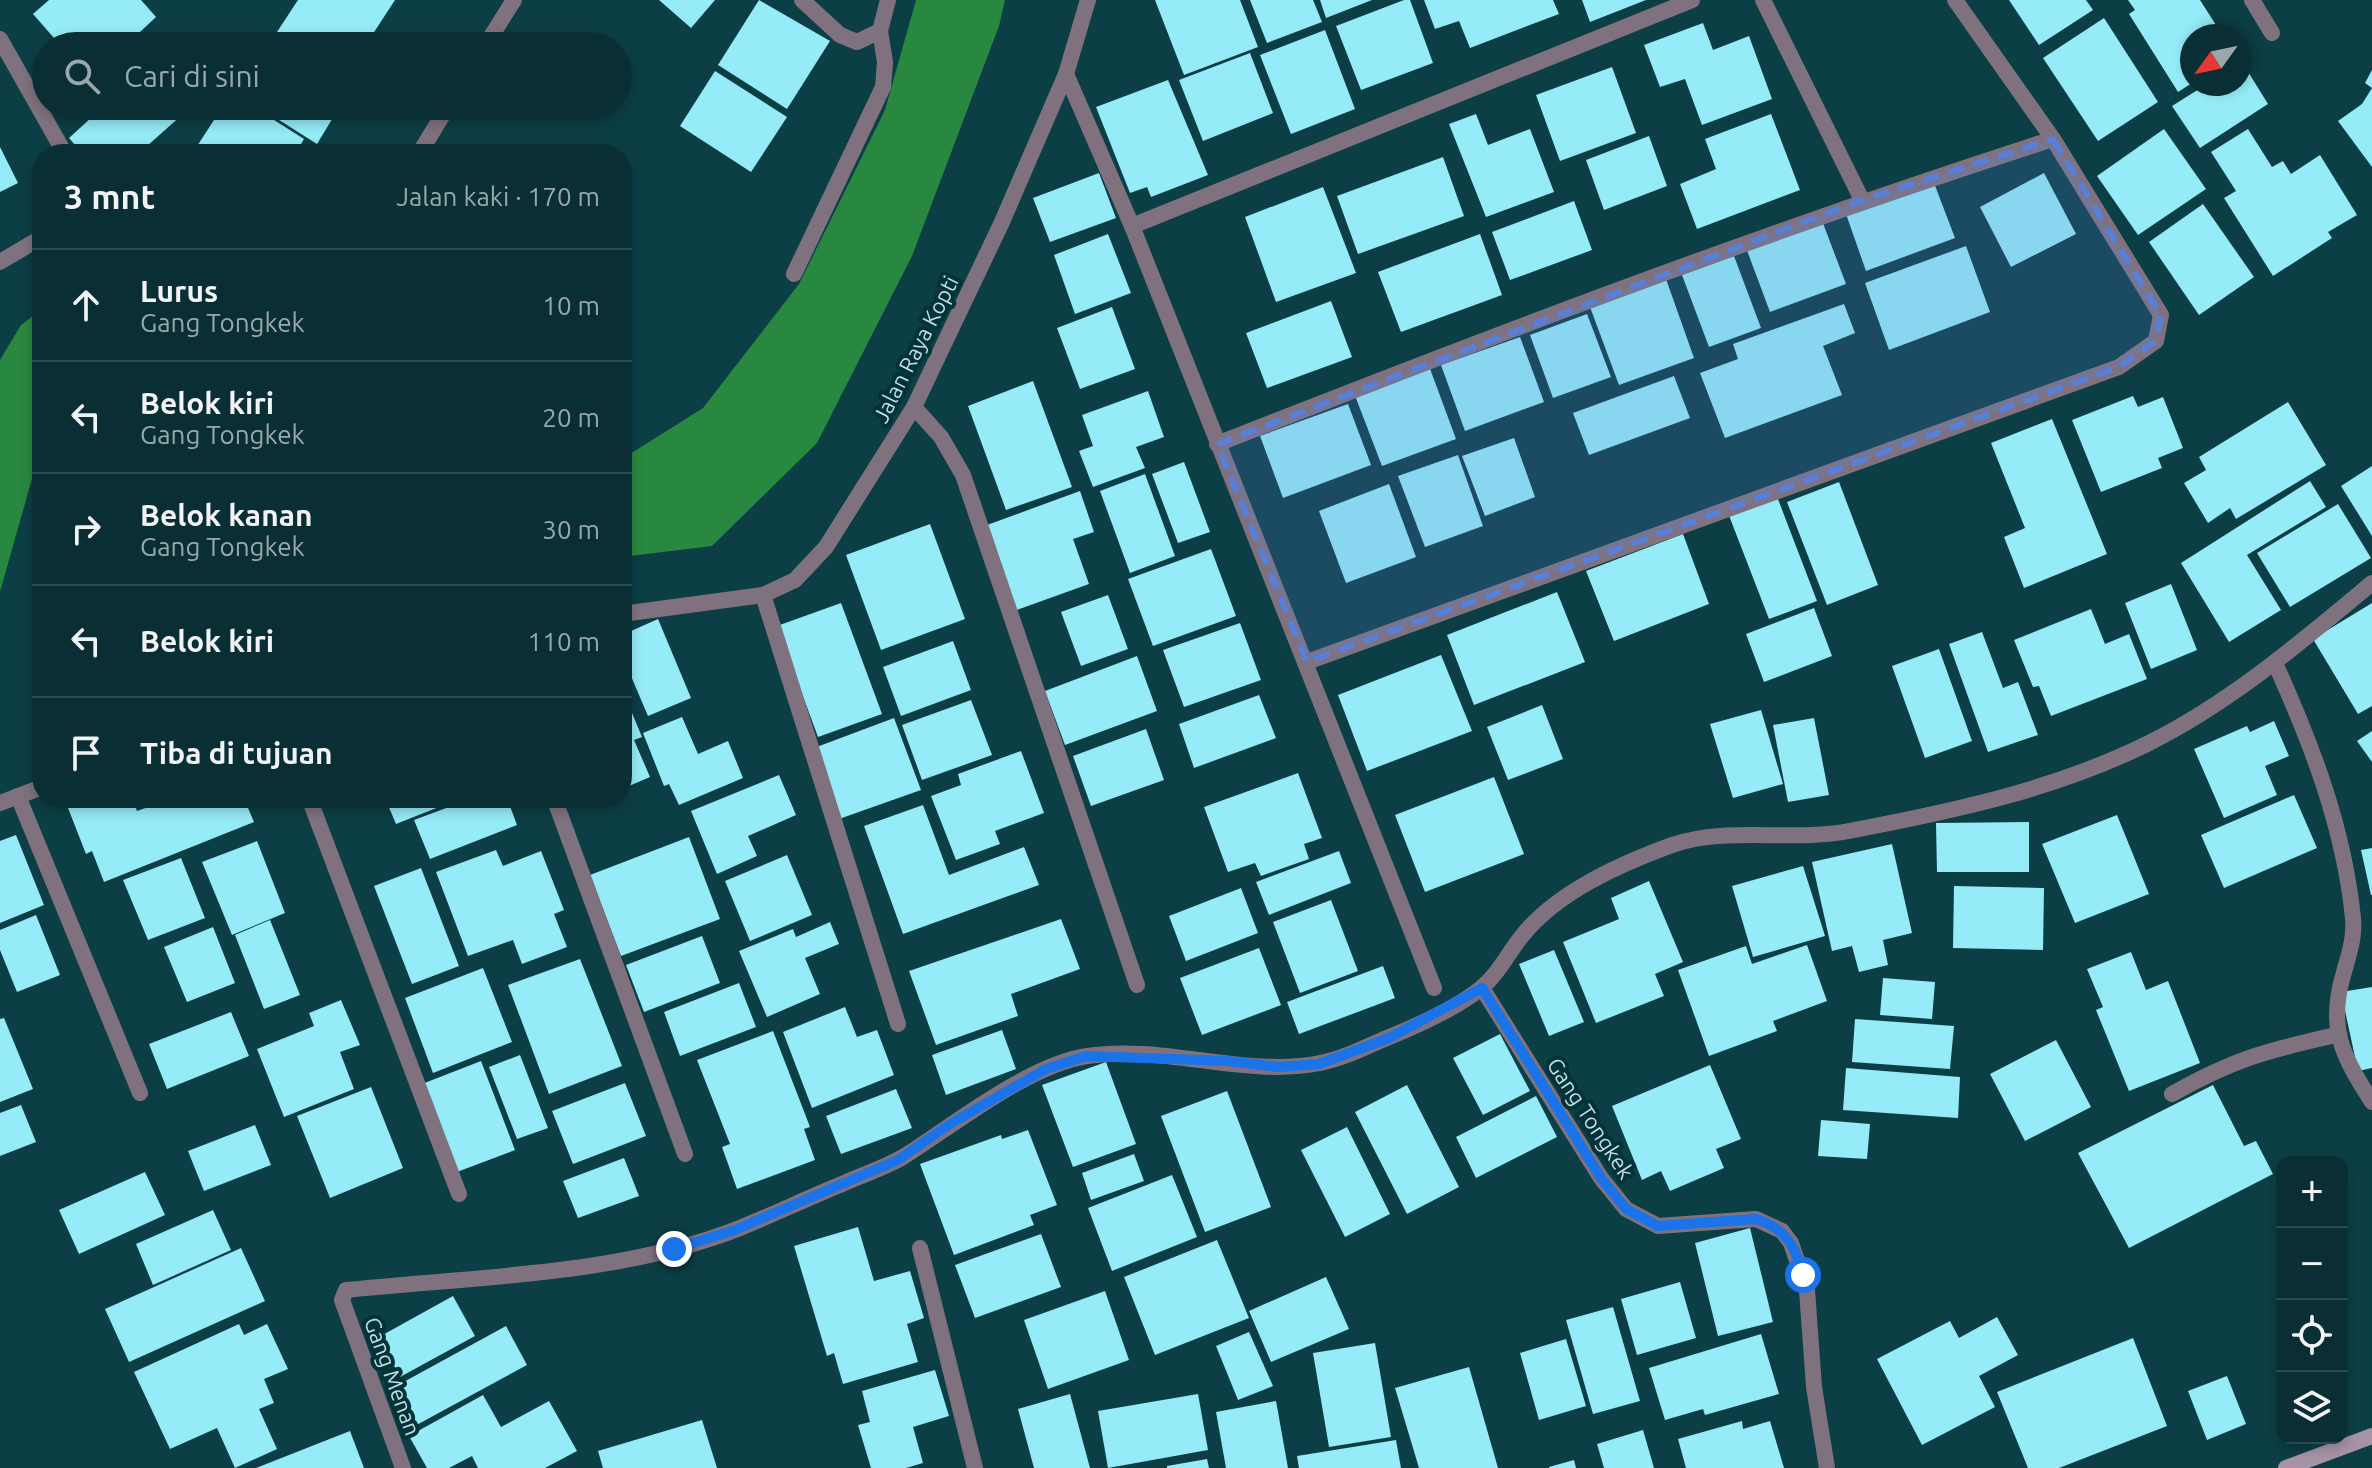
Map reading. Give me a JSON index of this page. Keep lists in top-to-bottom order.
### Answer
{
  "streets": {
    "street": ["Jalan Raya Kopti", "Gang Tongkek", "Gang Menan"]
  },
  "crossings": [
    ["Gang Tongkek", "Gang Menan"]
  ],
  "north": "bottom left",
  "page": {
    "search": "Cari di sini",
    "heading": ["3 mnt", "Jalan kaki · 170 m"],
    "list": [
      ["Lurus", "Gang Tongkek", "10 m"],
      ["Belok kiri", "Gang Tongkek", "20 m"],
      ["Belok kanan", "Gang Tongkek", "30 m"],
      ["Belok kiri", "110 m"],
      "Tiba di tujuan"
    ],
    "map_buttons": ["+", "−"]
  }
}
